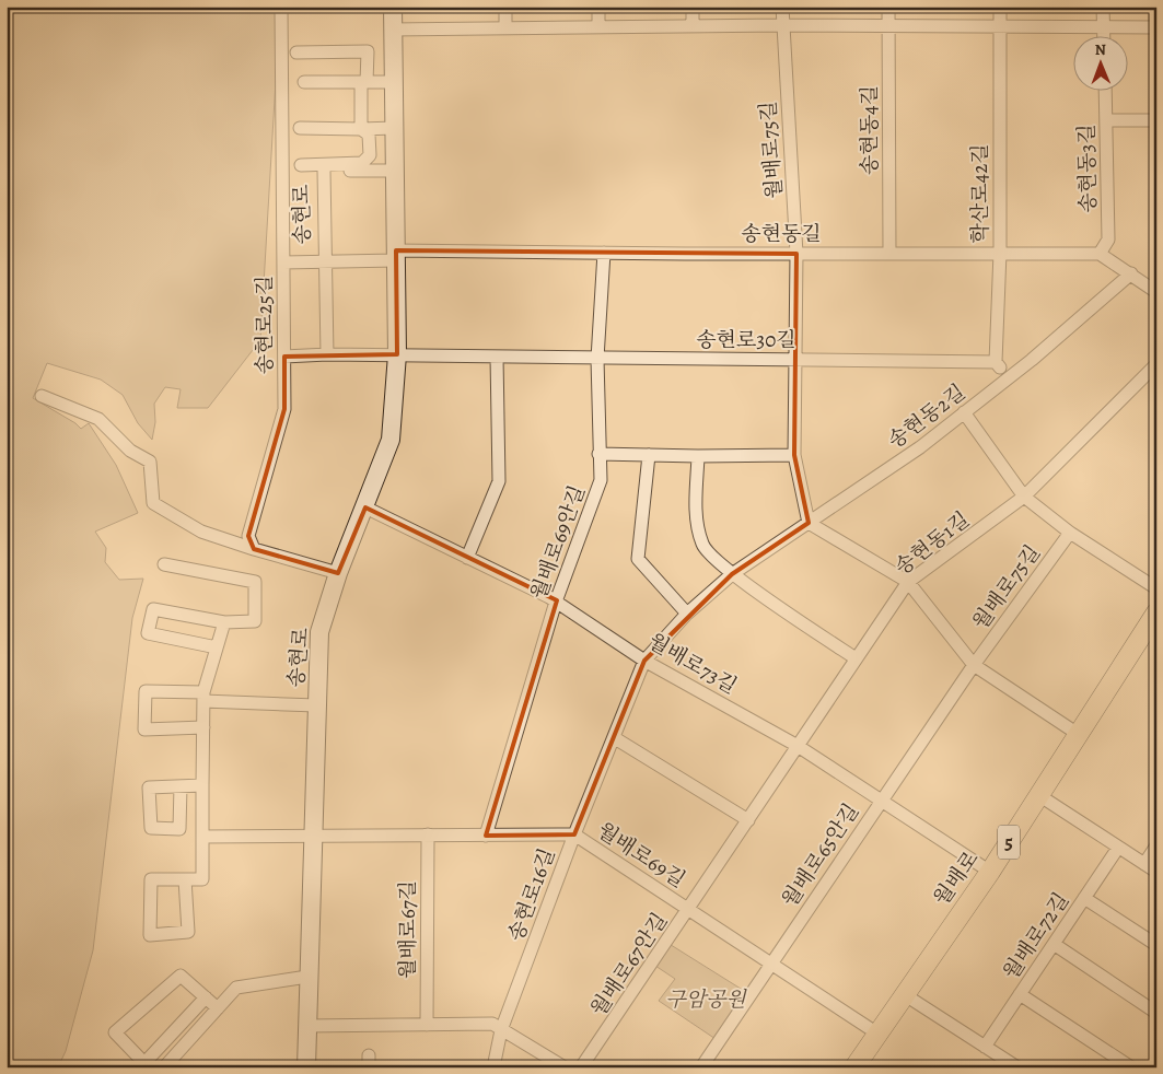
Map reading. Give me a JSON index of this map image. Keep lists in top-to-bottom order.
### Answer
{
  "streets": {
    "main road": ["송현로", "5", "월배로"],
    "street": [
      "송현동4길",
      "월배로75길",
      "송현동3길",
      "학산로42길",
      "송현동길",
      "송현로25길",
      "송현로30길",
      "송현동2길",
      "월배로69안길",
      "송현동1길",
      "월배로73길",
      "월배로69길",
      "월배로65안길",
      "송현로16길",
      "월배로67길",
      "월배로72길",
      "월배로67안길"
    ]
  },
  "crossings": [
    ["송현동4길", "송현동길"],
    ["월배로75길", "송현동길"],
    ["월배로75길", "송현로30길"],
    ["월배로75길", "송현동2길"],
    ["월배로75길", "송현동1길"],
    ["월배로75길", "월배로65안길"],
    ["월배로75길", "월배로"],
    ["송현동3길", "송현동길"],
    ["학산로42길", "송현동길"],
    ["학산로42길", "송현로30길"],
    ["송현로", "송현동길"],
    ["송현로", "송현로25길"],
    ["송현로", "송현로30길"],
    ["송현로", "월배로73길"],
    ["송현로", "월배로69길"],
    ["송현동길", "송현로25길"],
    ["송현동길", "월배로69안길"],
    ["송현로30길", "월배로69안길"],
    ["송현동2길", "월배로73길"],
    ["송현동2길", "송현로16길"],
    ["월배로69안길", "월배로73길"],
    ["월배로69안길", "월배로69길"],
    ["송현동1길", "월배로73길"],
    ["송현동1길", "월배로67안길"],
    ["월배로73길", "월배로65안길"],
    ["월배로73길", "월배로"],
    ["월배로73길", "송현로16길"],
    ["월배로73길", "월배로67안길"],
    ["월배로69길", "월배로65안길"],
    ["월배로69길", "월배로"],
    ["월배로69길", "송현로16길"],
    ["월배로69길", "월배로67길"],
    ["월배로69길", "월배로67안길"]
  ],
  "parks": ["구암공원"],
  "north": "top"
}
